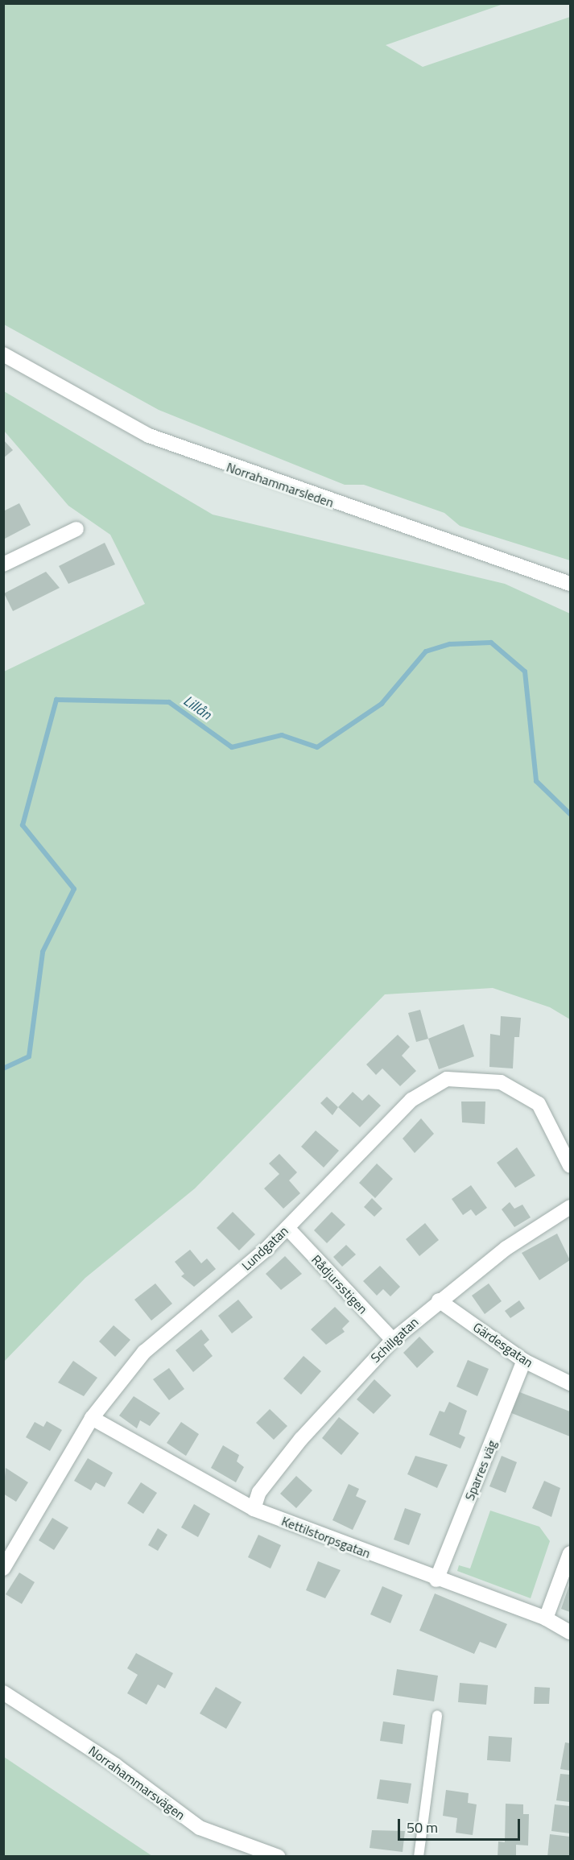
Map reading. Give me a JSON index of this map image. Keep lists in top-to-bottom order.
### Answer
{
  "streets": {
    "street": [
      "Norrahammarsleden",
      "Lundgatan",
      "Rådjursstigen",
      "Schillgatan",
      "Gärdesgatan",
      "Sparres väg",
      "Kettilstorpsgatan",
      "Norrahammarsvägen"
    ]
  },
  "crossings": [
    ["Lundgatan", "Rådjursstigen"],
    ["Lundgatan", "Kettilstorpsgatan"],
    ["Rådjursstigen", "Schillgatan"],
    ["Schillgatan", "Gärdesgatan"],
    ["Schillgatan", "Kettilstorpsgatan"],
    ["Gärdesgatan", "Sparres väg"],
    ["Sparres väg", "Kettilstorpsgatan"]
  ],
  "water": ["Lillån"],
  "scale_bar": "50 m"
}
